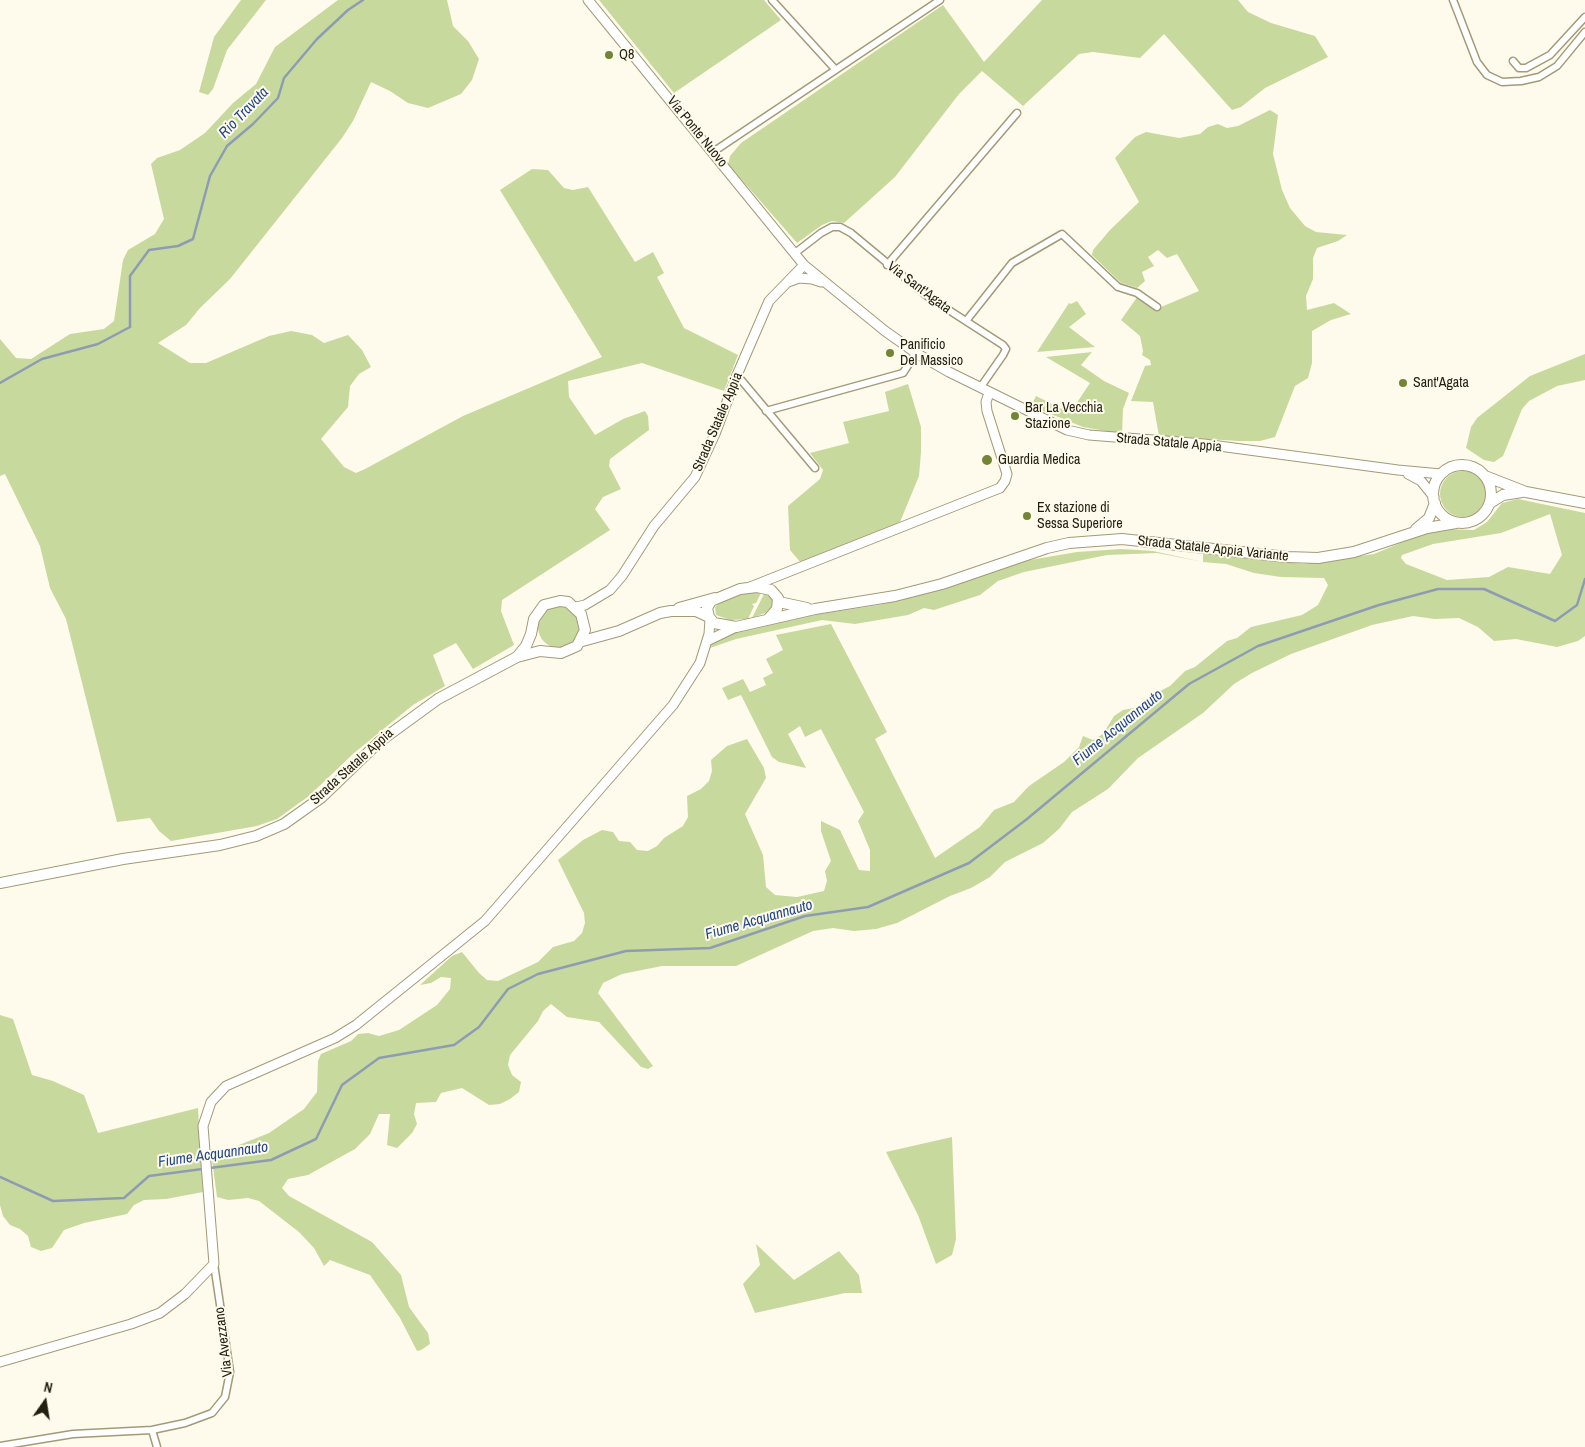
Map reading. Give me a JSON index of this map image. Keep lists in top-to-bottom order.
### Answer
{
  "streets": {
    "main road": ["Strada Statale Appia", "Strada Statale Appia Variante"],
    "street": ["Via Ponte Nuovo", "Via Sant'Agata", "Via Avezzano"]
  },
  "crossings": [
    ["Via Ponte Nuovo", "Via Sant'Agata"],
    ["Via Ponte Nuovo", "Strada Statale Appia"],
    ["Via Sant'Agata", "Strada Statale Appia"],
    ["Strada Statale Appia", "Strada Statale Appia Variante"]
  ],
  "water": ["Rio Travata", "Fiume Acquannauto"],
  "places": [
    "Q8",
    "Panificio Del Massico",
    "Sant'Agata",
    "Bar La Vecchia Stazione",
    "Guardia Medica",
    "Ex stazione di Sessa Superiore"
  ],
  "north": "top"
}
